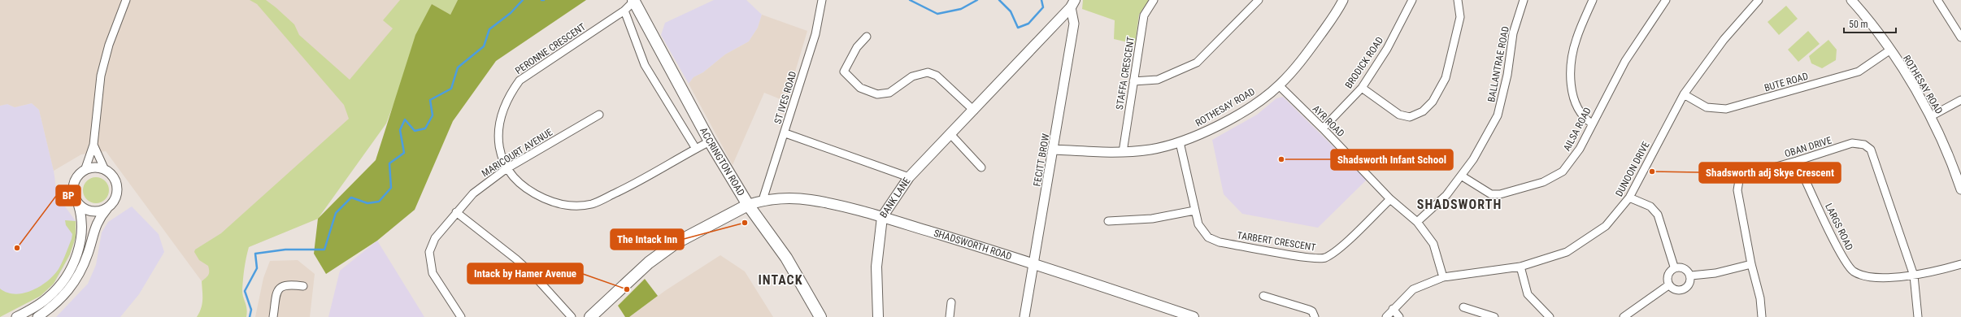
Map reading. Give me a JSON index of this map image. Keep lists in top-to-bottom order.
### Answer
{
  "streets": {
    "main road": ["ACCRINGTON ROAD", "BANK LANE", "SHADSWORTH ROAD"],
    "street": [
      "PERONNE CRESCENT",
      "BRODICK ROAD",
      "BALLANTRAE ROAD",
      "STAFFA CRESCENT",
      "BUTE ROAD",
      "ROTHESAY ROAD",
      "ST IVES ROAD",
      "AYR ROAD",
      "AILSA ROAD",
      "OBAN DRIVE",
      "MARICOURT AVENUE",
      "FECITT BROW",
      "DUNOON DRIVE",
      "LARGS ROAD",
      "TARBERT CRESCENT"
    ]
  },
  "crossings": [
    ["PERONNE CRESCENT", "MARICOURT AVENUE"],
    ["PERONNE CRESCENT", "ACCRINGTON ROAD"],
    ["BRODICK ROAD", "AYR ROAD"],
    ["BALLANTRAE ROAD", "AYR ROAD"],
    ["BALLANTRAE ROAD", "AILSA ROAD"],
    ["STAFFA CRESCENT", "ROTHESAY ROAD"],
    ["BUTE ROAD", "ROTHESAY ROAD"],
    ["BUTE ROAD", "DUNOON DRIVE"],
    ["ROTHESAY ROAD", "AYR ROAD"],
    ["ROTHESAY ROAD", "FECITT BROW"],
    ["ROTHESAY ROAD", "TARBERT CRESCENT"],
    ["ST IVES ROAD", "SHADSWORTH ROAD"],
    ["AYR ROAD", "DUNOON DRIVE"],
    ["AYR ROAD", "TARBERT CRESCENT"],
    ["OBAN DRIVE", "LARGS ROAD"],
    ["FECITT BROW", "BANK LANE"],
    ["FECITT BROW", "SHADSWORTH ROAD"],
    ["ACCRINGTON ROAD", "SHADSWORTH ROAD"],
    ["BANK LANE", "SHADSWORTH ROAD"]
  ],
  "districts": ["SHADSWORTH", "INTACK"],
  "places": [
    "Shadsworth Infant School",
    "Shadsworth adj Skye Crescent",
    "The Intack Inn",
    "BP",
    "Intack by Hamer Avenue"
  ],
  "scale_bar": "50 m"
}
